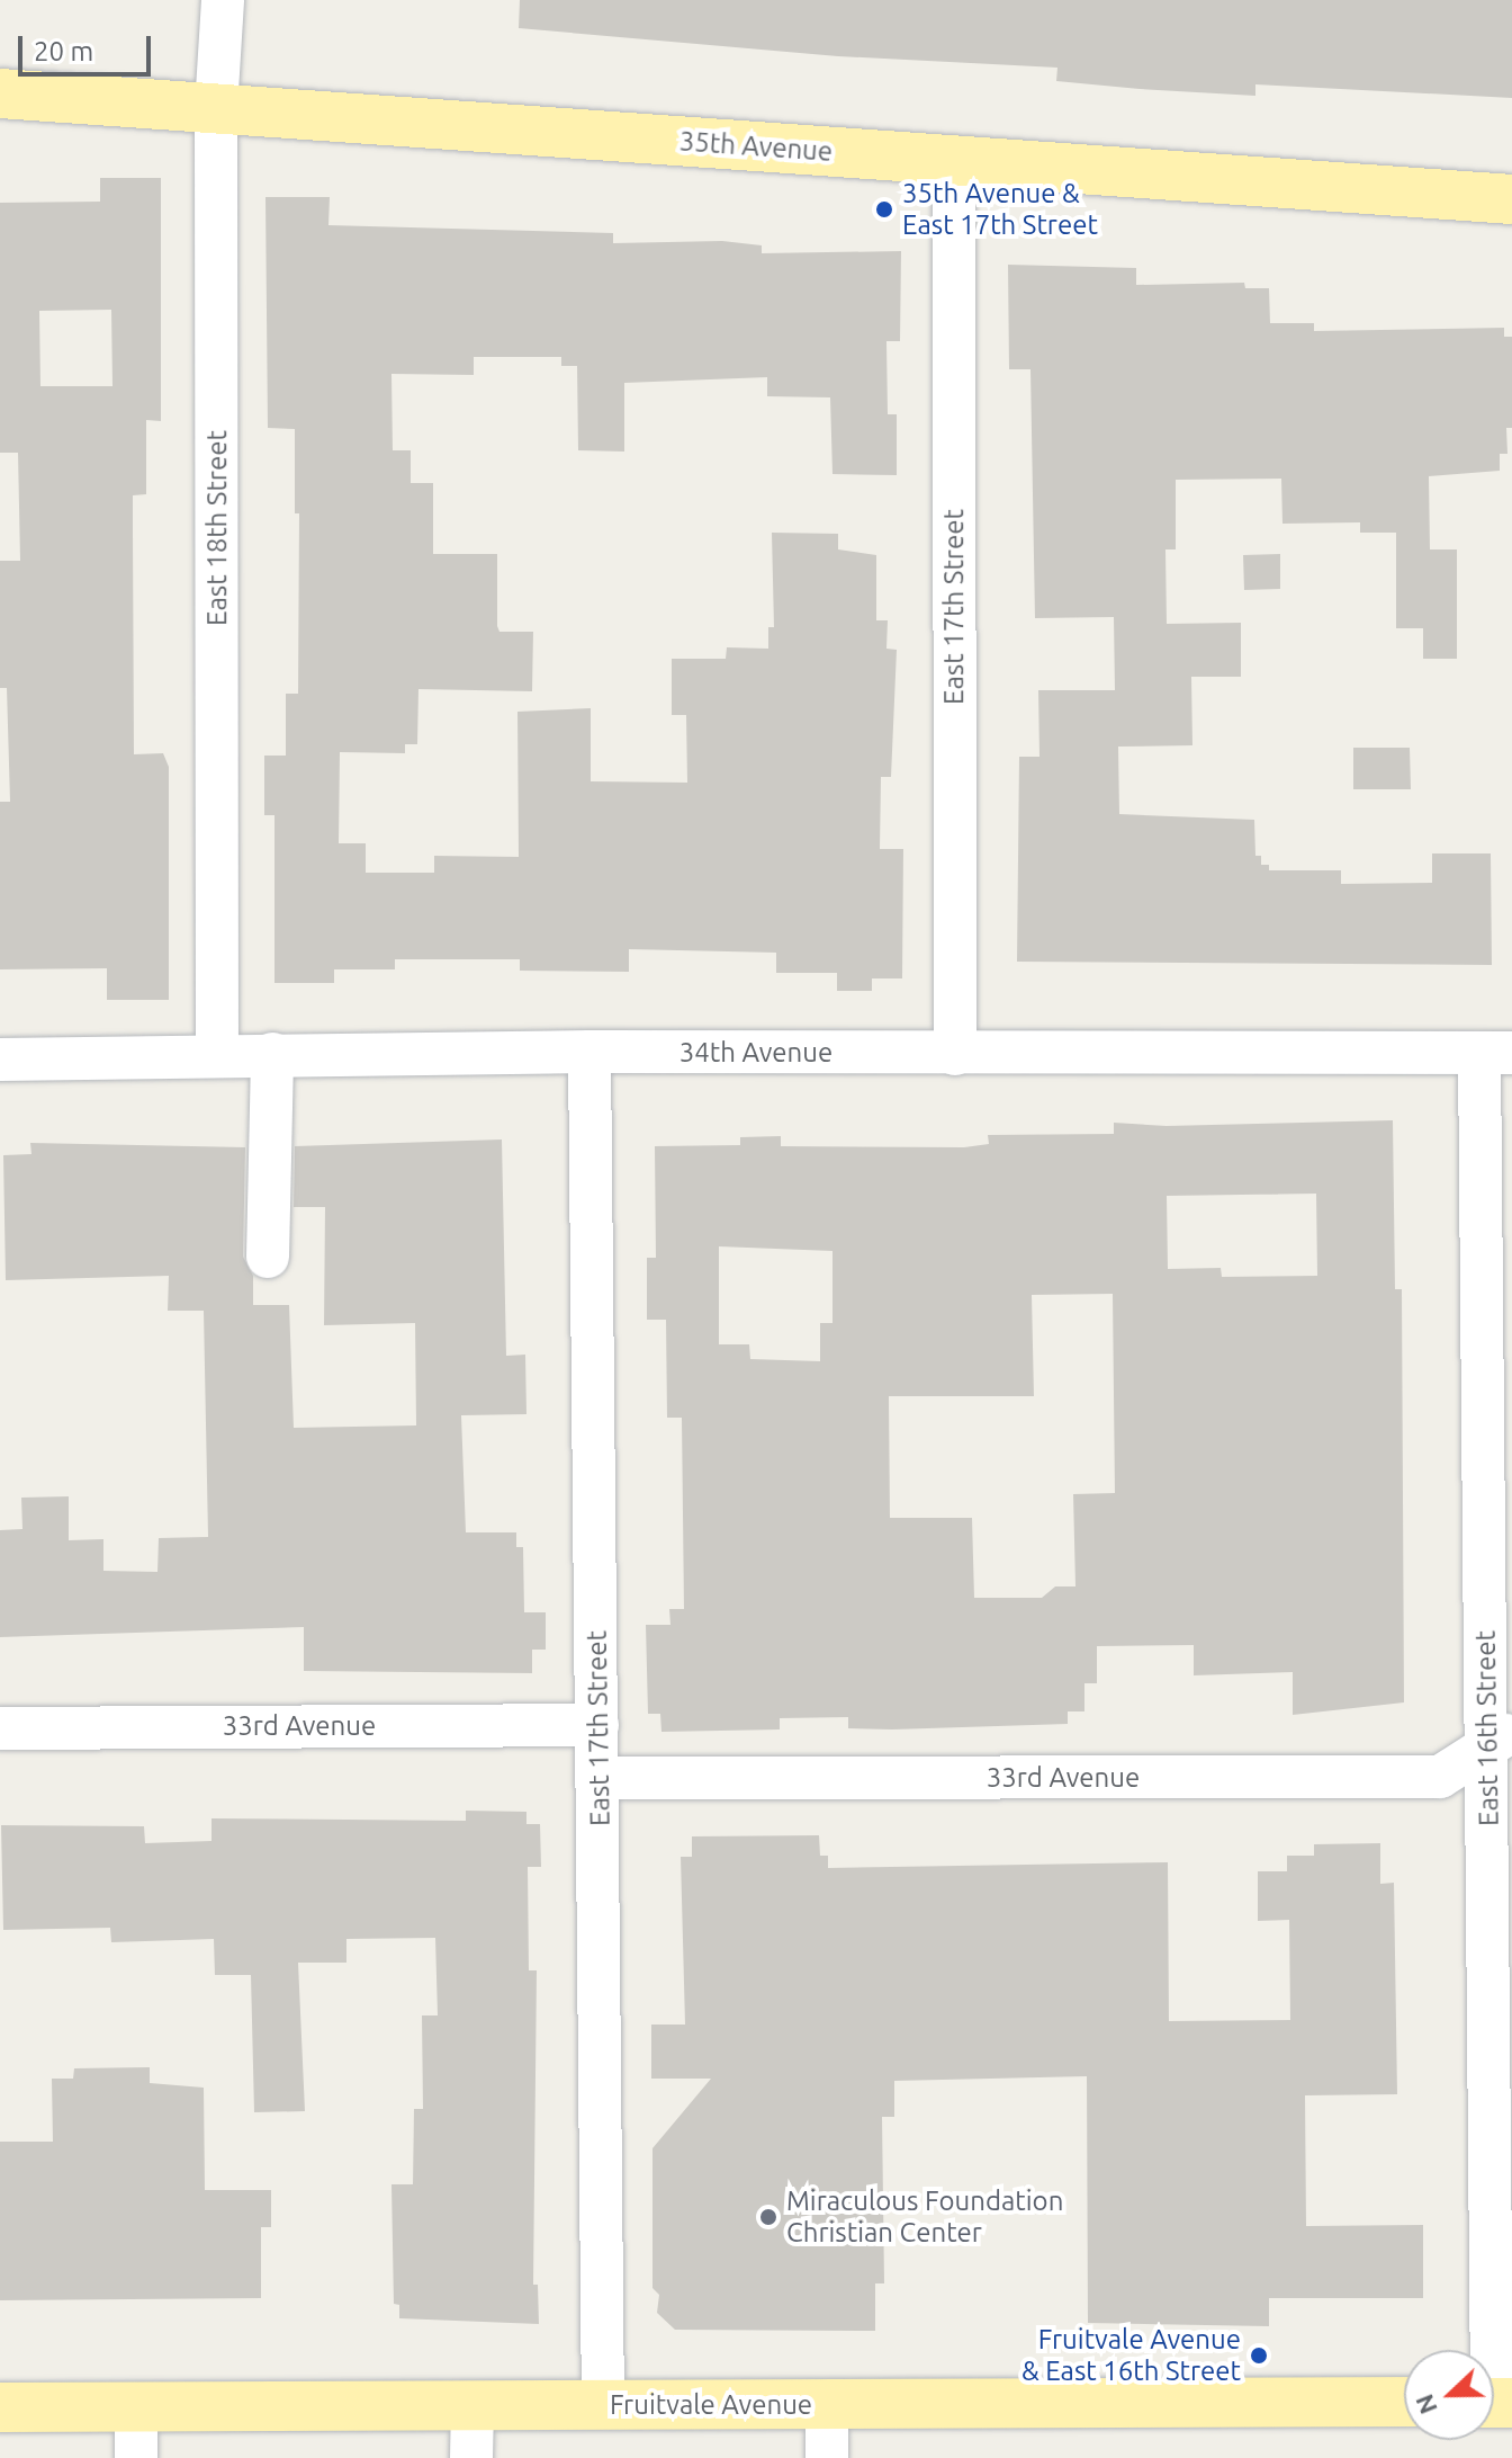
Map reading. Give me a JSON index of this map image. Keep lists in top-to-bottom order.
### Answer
{
  "streets": {
    "main road": ["35th Avenue", "Fruitvale Avenue"],
    "street": [
      "East 18th Street",
      "East 17th Street",
      "34th Avenue",
      "33rd Avenue",
      "East 16th Street"
    ]
  },
  "crossings": [
    ["35th Avenue", "East 18th Street"],
    ["35th Avenue", "East 17th Street"],
    ["East 18th Street", "34th Avenue"],
    ["East 17th Street", "34th Avenue"],
    ["East 17th Street", "33rd Avenue"],
    ["East 17th Street", "Fruitvale Avenue"],
    ["34th Avenue", "East 16th Street"],
    ["33rd Avenue", "East 16th Street"]
  ],
  "places": ["35th Avenue & East 17th Street", "Miraculous Foundation Christian Center", "Fruitvale Avenue & East 16th Street"],
  "scale_bar": "20 m",
  "north": "left"
}
